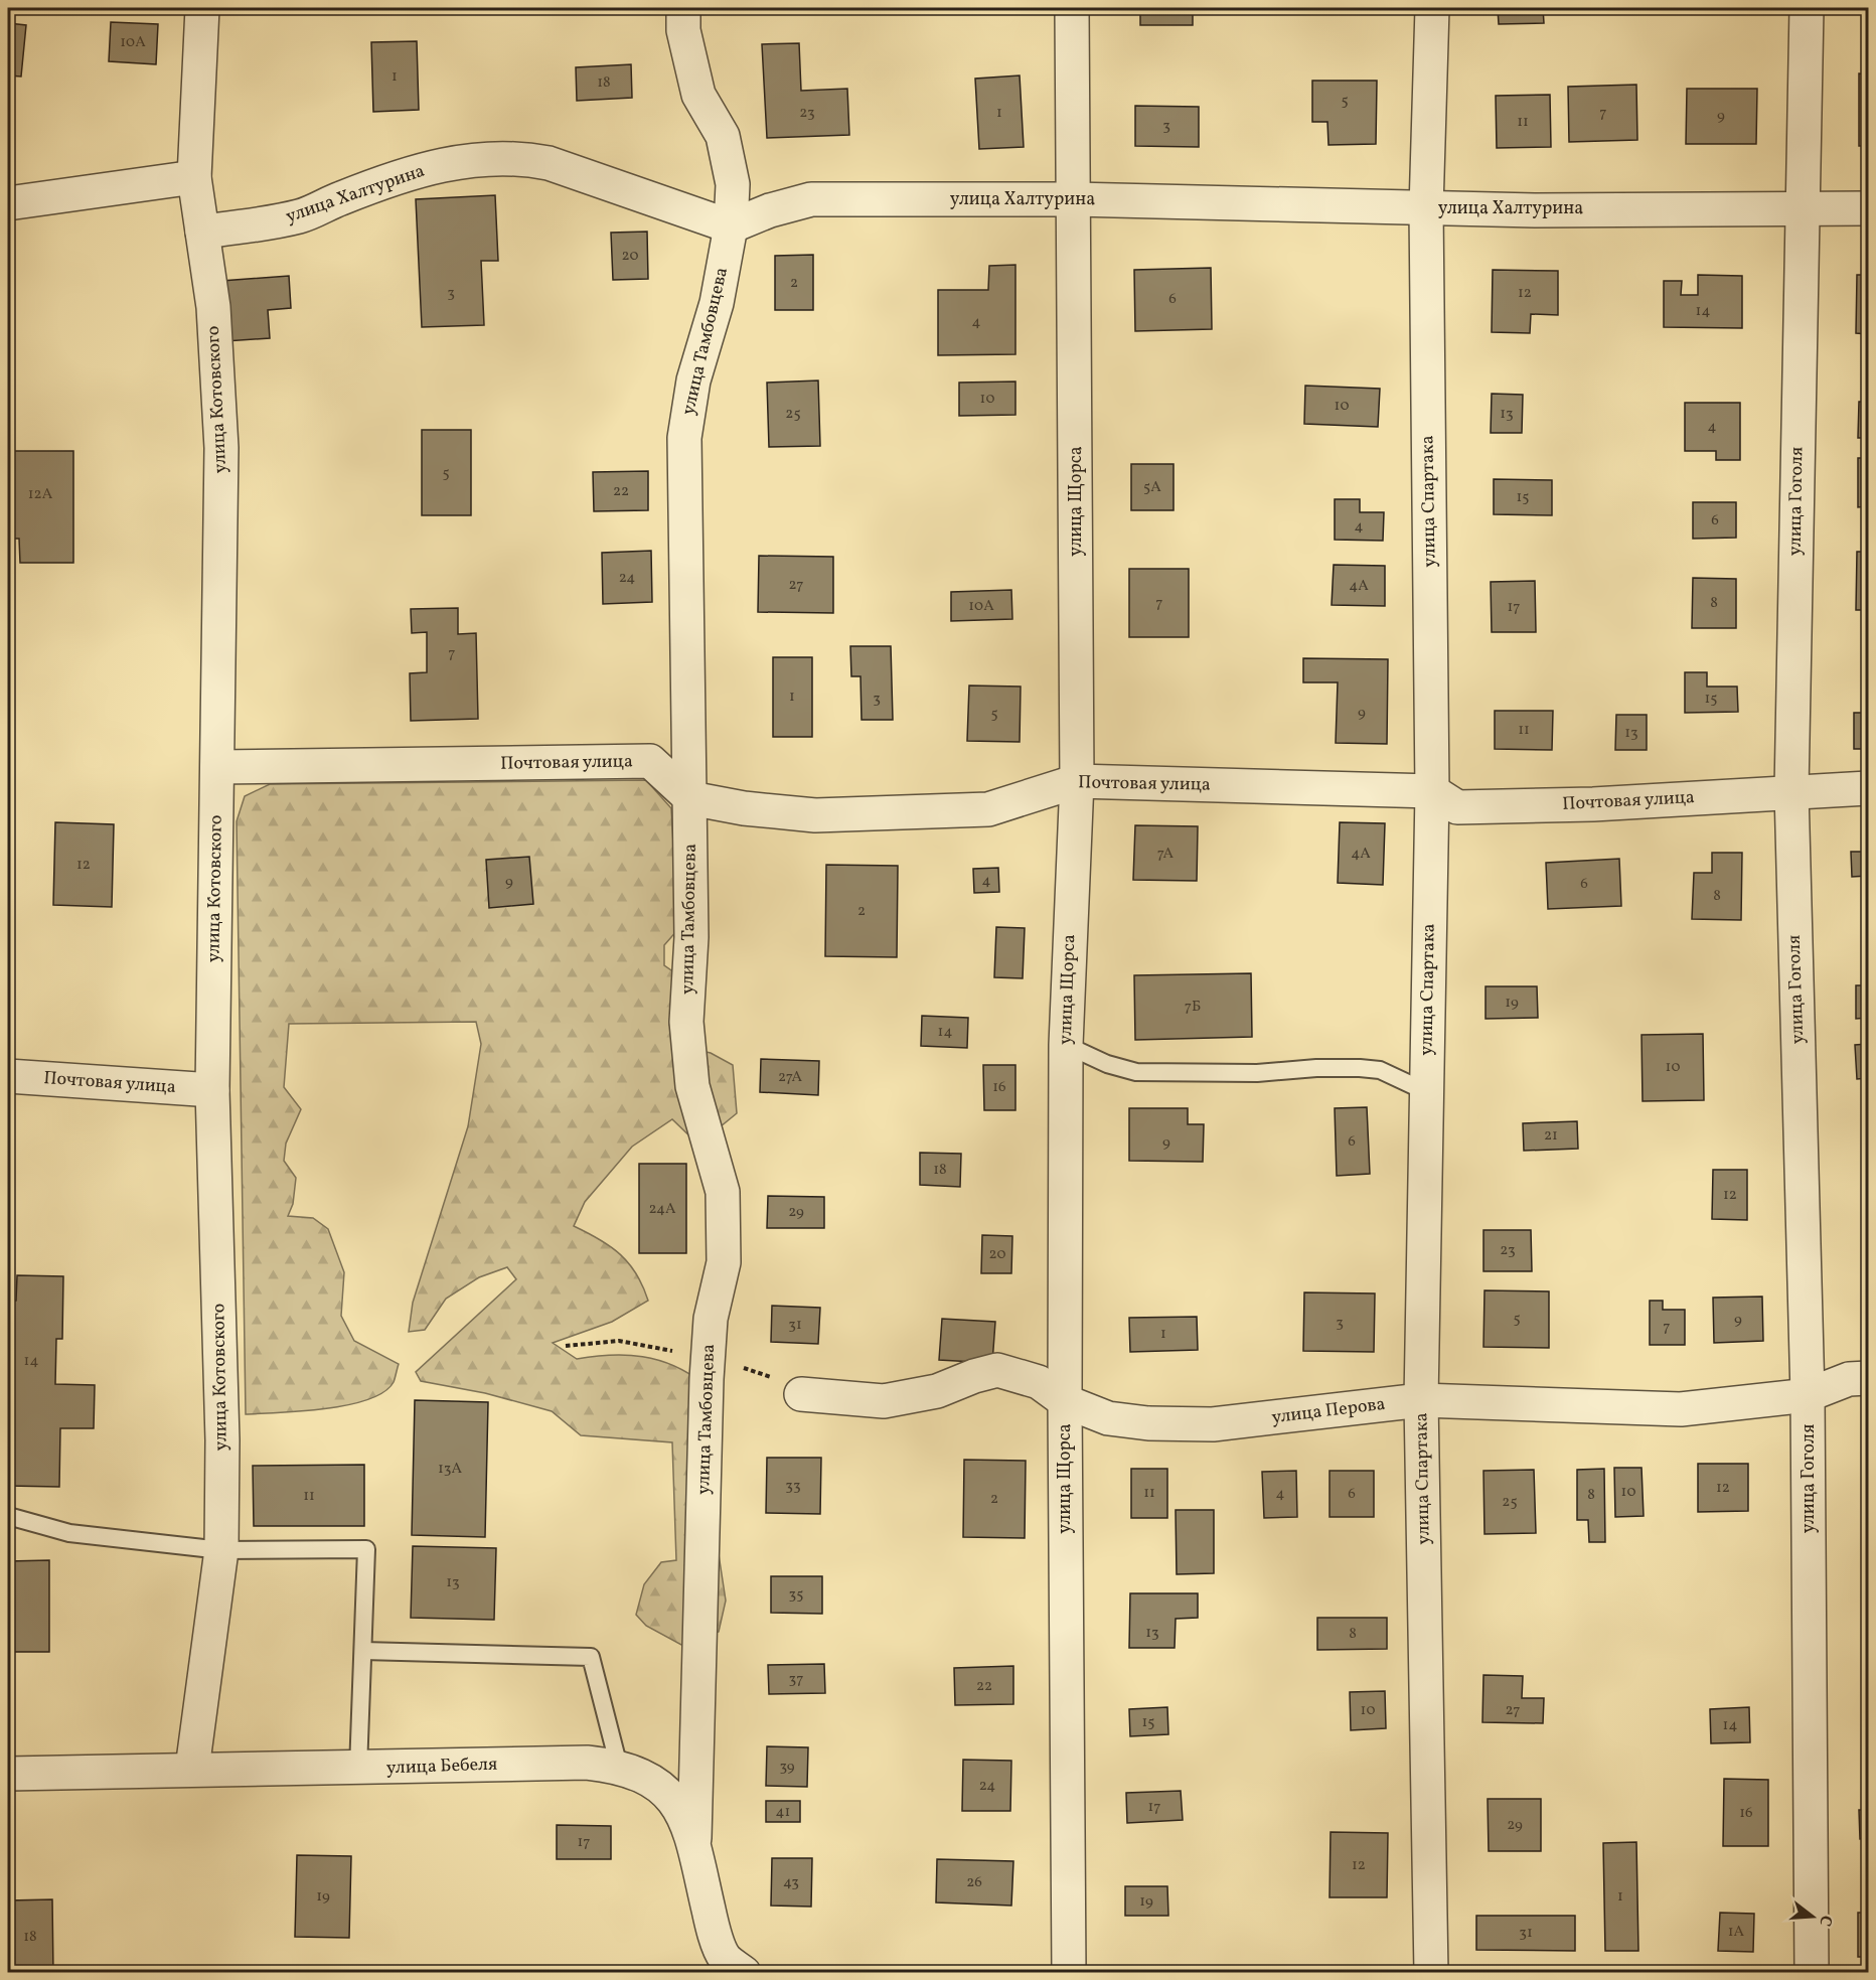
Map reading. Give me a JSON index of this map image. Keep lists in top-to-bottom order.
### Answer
{
  "streets": {
    "street": [
      "улица Халтурина",
      "улица Тамбовцева",
      "улица Котовского",
      "улица Щорса",
      "улица Спартака",
      "улица Гоголя",
      "Почтовая улица",
      "улица Перова",
      "улица Бебеля"
    ]
  },
  "crossings": [
    ["улица Халтурина", "улица Тамбовцева"],
    ["улица Халтурина", "улица Котовского"],
    ["улица Халтурина", "улица Щорса"],
    ["улица Халтурина", "улица Спартака"],
    ["улица Халтурина", "улица Гоголя"],
    ["улица Тамбовцева", "Почтовая улица"],
    ["улица Тамбовцева", "улица Бебеля"],
    ["улица Котовского", "Почтовая улица"],
    ["улица Котовского", "улица Бебеля"],
    ["улица Щорса", "Почтовая улица"],
    ["улица Щорса", "улица Перова"],
    ["улица Спартака", "Почтовая улица"],
    ["улица Спартака", "улица Перова"],
    ["улица Гоголя", "Почтовая улица"],
    ["улица Гоголя", "улица Перова"]
  ],
  "house_numbers": [
    "10А",
    "1",
    "18",
    "5",
    "23",
    "1",
    "7",
    "9",
    "11",
    "3",
    "20",
    "2",
    "3",
    "12",
    "6",
    "14",
    "4",
    "10",
    "10",
    "25",
    "13",
    "4",
    "5",
    "5А",
    "22",
    "12А",
    "15",
    "6",
    "4",
    "24",
    "27",
    "4А",
    "7",
    "8",
    "10А",
    "17",
    "7",
    "1",
    "3",
    "15",
    "9",
    "5",
    "11",
    "13",
    "7А",
    "4А",
    "12",
    "4",
    "9",
    "6",
    "8",
    "2",
    "19",
    "7Б",
    "14",
    "10",
    "27А",
    "16",
    "21",
    "6",
    "9",
    "18",
    "12",
    "24А",
    "29",
    "23",
    "20",
    "5",
    "9",
    "3",
    "31",
    "7",
    "1",
    "14",
    "13А",
    "33",
    "12",
    "10",
    "11",
    "4",
    "6",
    "8",
    "11",
    "2",
    "25",
    "13",
    "35",
    "13",
    "8",
    "37",
    "22",
    "10",
    "27",
    "15",
    "14",
    "39",
    "24",
    "17",
    "41",
    "16",
    "29",
    "17",
    "12",
    "43",
    "26",
    "19",
    "1",
    "19",
    "1А",
    "31",
    "18"
  ],
  "north": "right"
}
